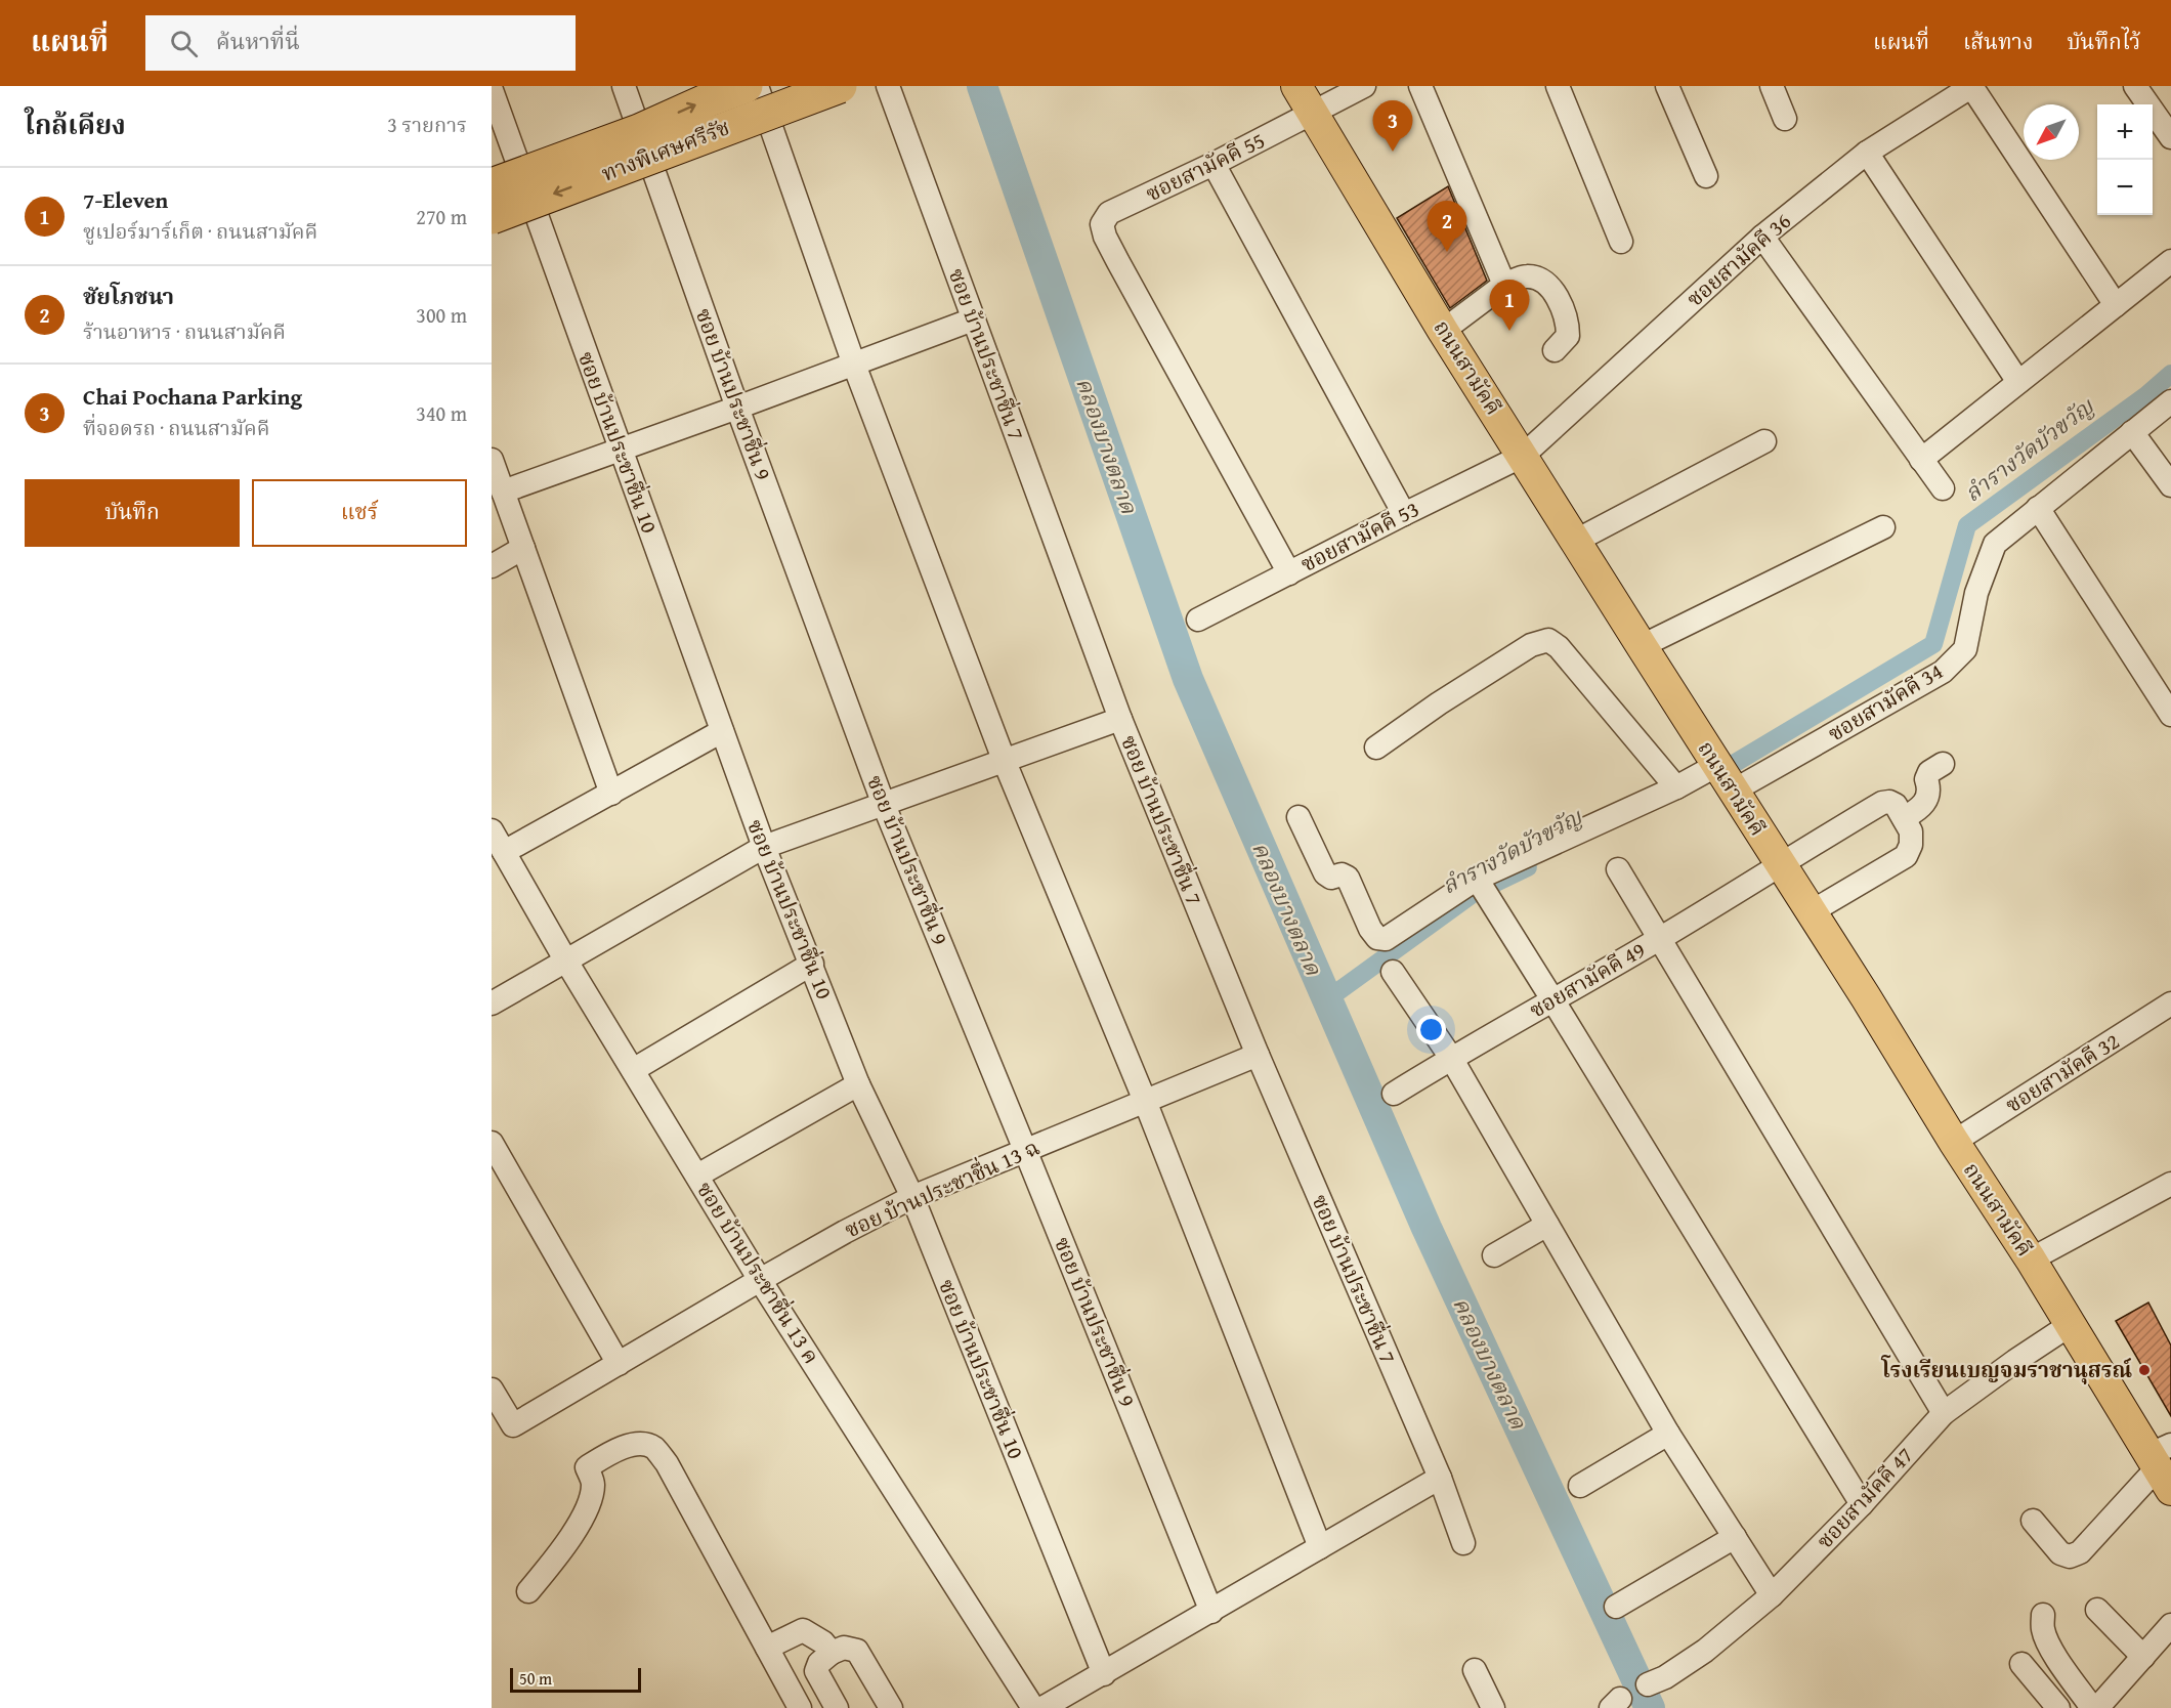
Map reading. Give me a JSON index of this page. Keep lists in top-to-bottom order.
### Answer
{
  "streets": {
    "highway": ["ทางพิเศษศรีรัช"],
    "main road": ["ถนนสามัคคี"],
    "street": [
      "ซอยสามัคคี 55",
      "ซอยสามัคคี 36",
      "ซอย บ้านประชาชื่น 7",
      "ซอย บ้านประชาชื่น 9",
      "ซอย บ้านประชาชื่น 10",
      "ซอยสามัคคี 53",
      "ซอยสามัคคี 34",
      "ซอยสามัคคี 49",
      "ซอยสามัคคี 32",
      "ซอย บ้านประชาชื่น 13 ฉ",
      "ซอย บ้านประชาชื่น 13 ค",
      "ซอยสามัคคี 47"
    ]
  },
  "crossings": [
    ["ซอยสามัคคี 55", "ถนนสามัคคี"],
    ["ซอยสามัคคี 55", "ซอยสามัคคี 53"],
    ["ซอยสามัคคี 36", "ถนนสามัคคี"],
    ["ซอยสามัคคี 36", "ซอยสามัคคี 53"],
    ["ซอย บ้านประชาชื่น 7", "ซอย บ้านประชาชื่น 13 ฉ"],
    ["ถนนสามัคคี", "ซอยสามัคคี 53"],
    ["ถนนสามัคคี", "ซอยสามัคคี 34"],
    ["ถนนสามัคคี", "ซอยสามัคคี 49"],
    ["ถนนสามัคคี", "ซอยสามัคคี 32"],
    ["ถนนสามัคคี", "ซอยสามัคคี 47"],
    ["ซอย บ้านประชาชื่น 9", "ซอย บ้านประชาชื่น 13 ฉ"],
    ["ซอย บ้านประชาชื่น 10", "ซอย บ้านประชาชื่น 13 ฉ"],
    ["ซอย บ้านประชาชื่น 13 ฉ", "ซอย บ้านประชาชื่น 13 ค"]
  ],
  "water": ["คลองบางตลาด", "ลำรางวัดบัวขวัญ"],
  "places": ["โรงเรียนเบญจมราชานุสรณ์"],
  "scale_bar": "50 m",
  "north": "bottom left",
  "page": {
    "header": "แผนที่",
    "search": "ค้นหาที่นี่",
    "nav": ["แผนที่", "เส้นทาง", "บันทึกไว้"],
    "heading": ["ใกล้เคียง", "3 รายการ"],
    "pins": ["3", "2", "1"],
    "map_buttons": ["+", "−"],
    "list": [
      {
        "mark": "1",
        "name": "7-Eleven",
        "note": "ซูเปอร์มาร์เก็ต · ถนนสามัคคี",
        "value": "270 m"
      },
      {
        "mark": "2",
        "name": "ชัยโภชนา",
        "note": "ร้านอาหาร · ถนนสามัคคี",
        "value": "300 m"
      },
      {
        "mark": "3",
        "name": "Chai Pochana Parking",
        "note": "ที่จอดรถ · ถนนสามัคคี",
        "value": "340 m"
      }
    ],
    "buttons": ["บันทึก", "แชร์"],
    "scale": "50 m"
  }
}
